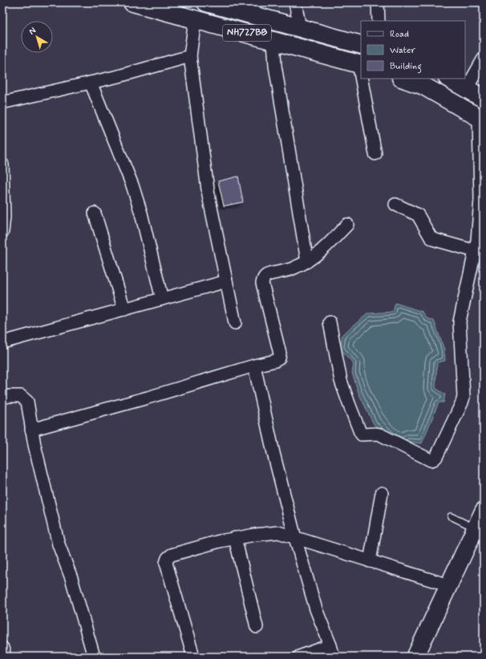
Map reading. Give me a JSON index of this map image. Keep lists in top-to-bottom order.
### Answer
{
  "streets": {
    "highway": ["NH727BB"]
  },
  "legend": ["Road", "Water", "Building"],
  "north": "top left"
}
